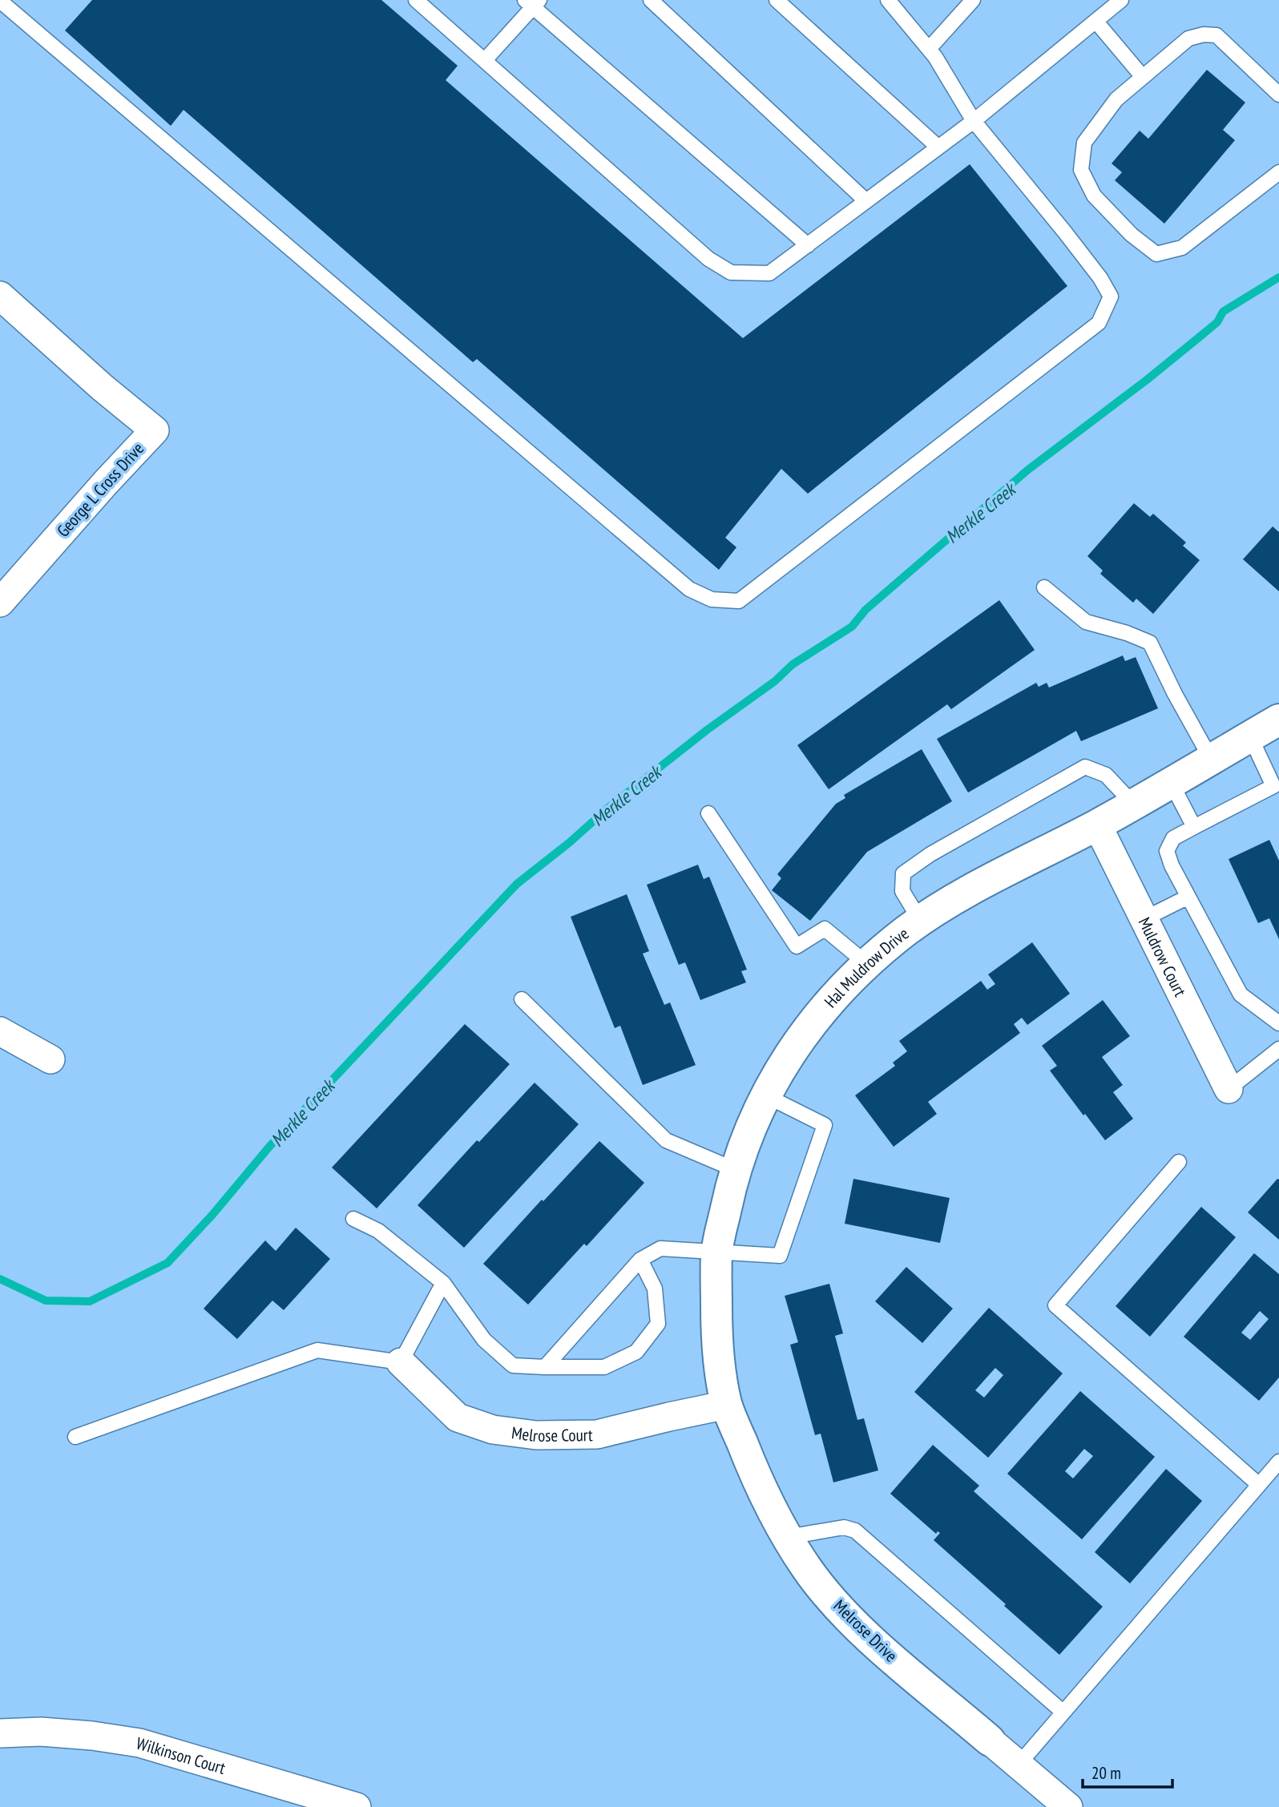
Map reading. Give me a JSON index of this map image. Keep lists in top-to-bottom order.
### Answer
{
  "streets": {
    "street": [
      "George L Cross Drive",
      "Muldrow Court",
      "Hal Muldrow Drive",
      "Melrose Court",
      "Melrose Drive",
      "Wilkinson Court"
    ]
  },
  "crossings": [
    ["Muldrow Court", "Hal Muldrow Drive"],
    ["Hal Muldrow Drive", "Melrose Court"],
    ["Hal Muldrow Drive", "Melrose Drive"],
    ["Melrose Court", "Melrose Drive"]
  ],
  "water": ["Merkle Creek"],
  "scale_bar": "20 m"
}
